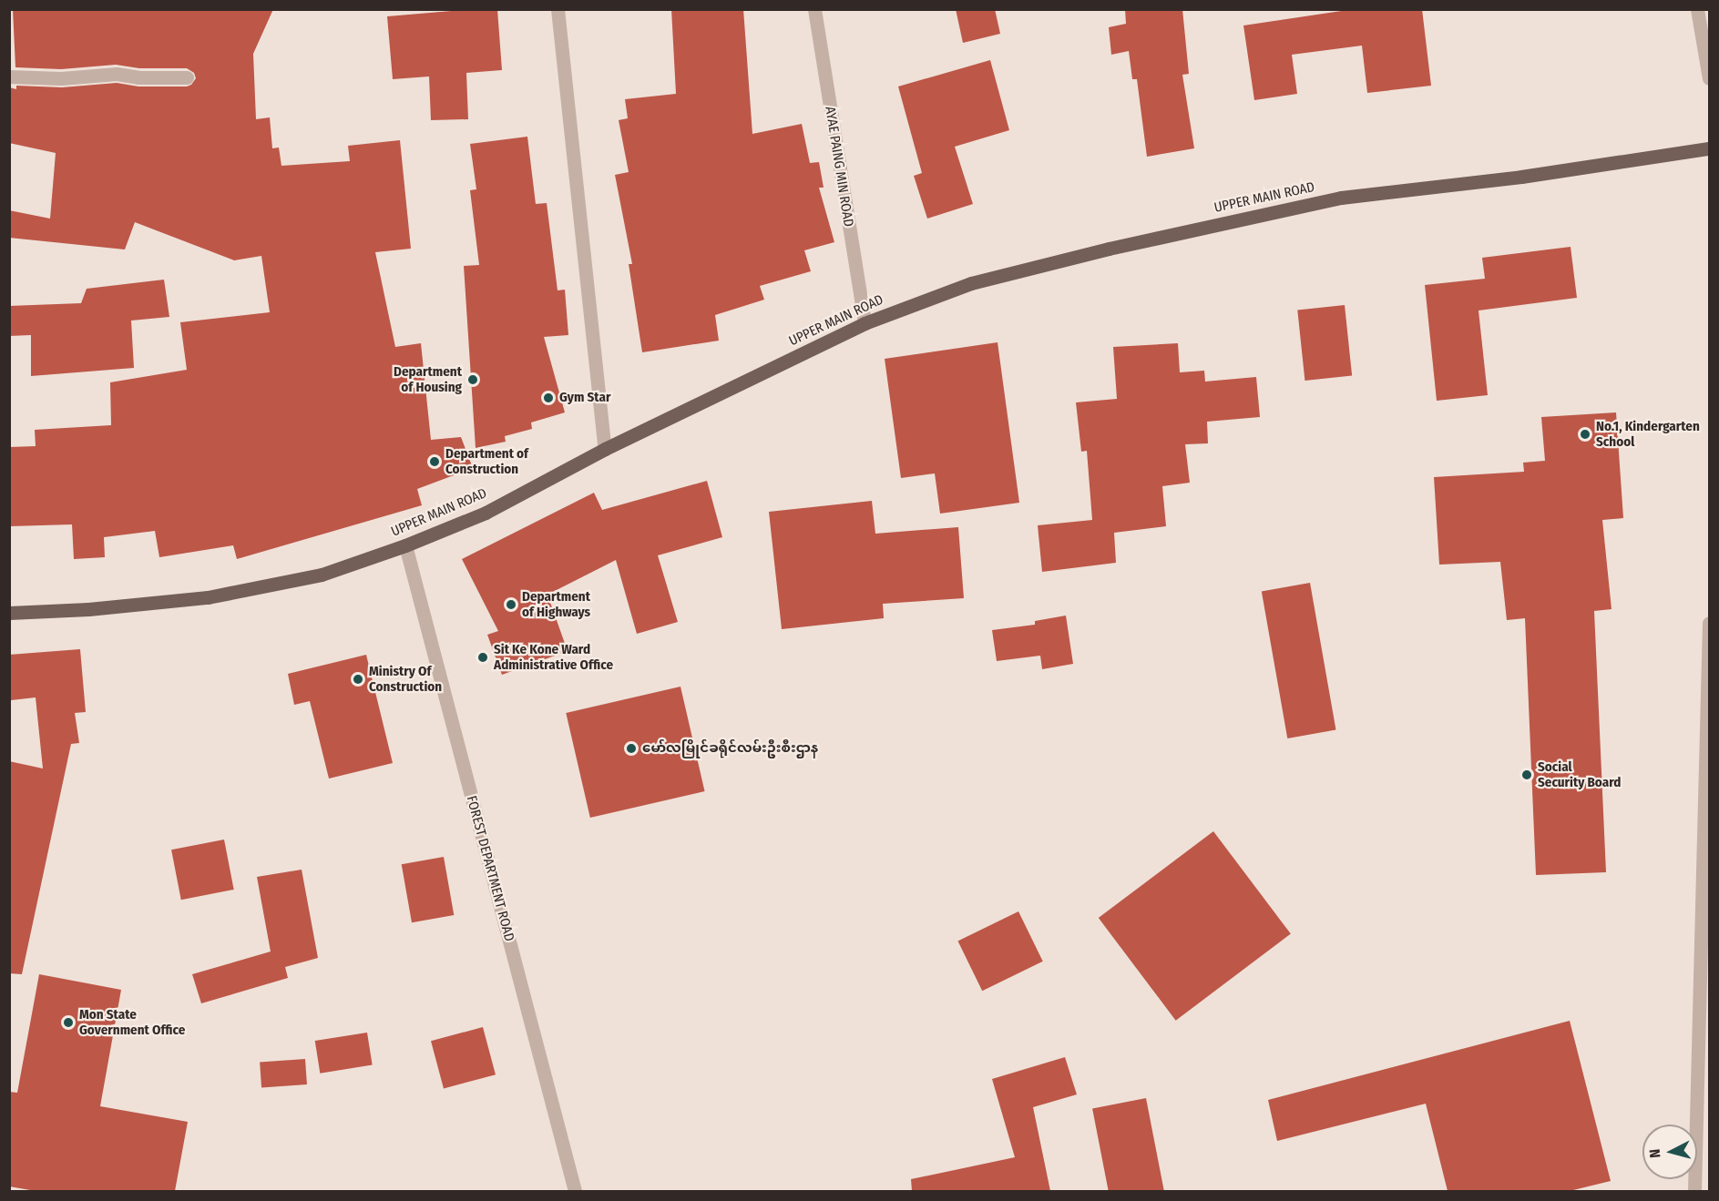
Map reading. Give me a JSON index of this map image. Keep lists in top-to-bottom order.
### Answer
{
  "streets": {
    "main road": ["UPPER MAIN ROAD"],
    "street": ["AYAE PAING MIN ROAD", "FOREST DEPARTMENT ROAD"]
  },
  "crossings": [
    ["AYAE PAING MIN ROAD", "UPPER MAIN ROAD"],
    ["UPPER MAIN ROAD", "FOREST DEPARTMENT ROAD"]
  ],
  "places": [
    "Department of Housing",
    "Gym Star",
    "No.1, Kindergarten School",
    "Department of Construction",
    "Department of Highways",
    "Sit Ke Kone Ward Administrative Office",
    "Ministry Of Construction",
    "မော်လမြိုင်ခရိုင်လမ်းဦးစီးဌာန",
    "Social Security Board",
    "Mon State Government Office"
  ],
  "north": "left"
}
